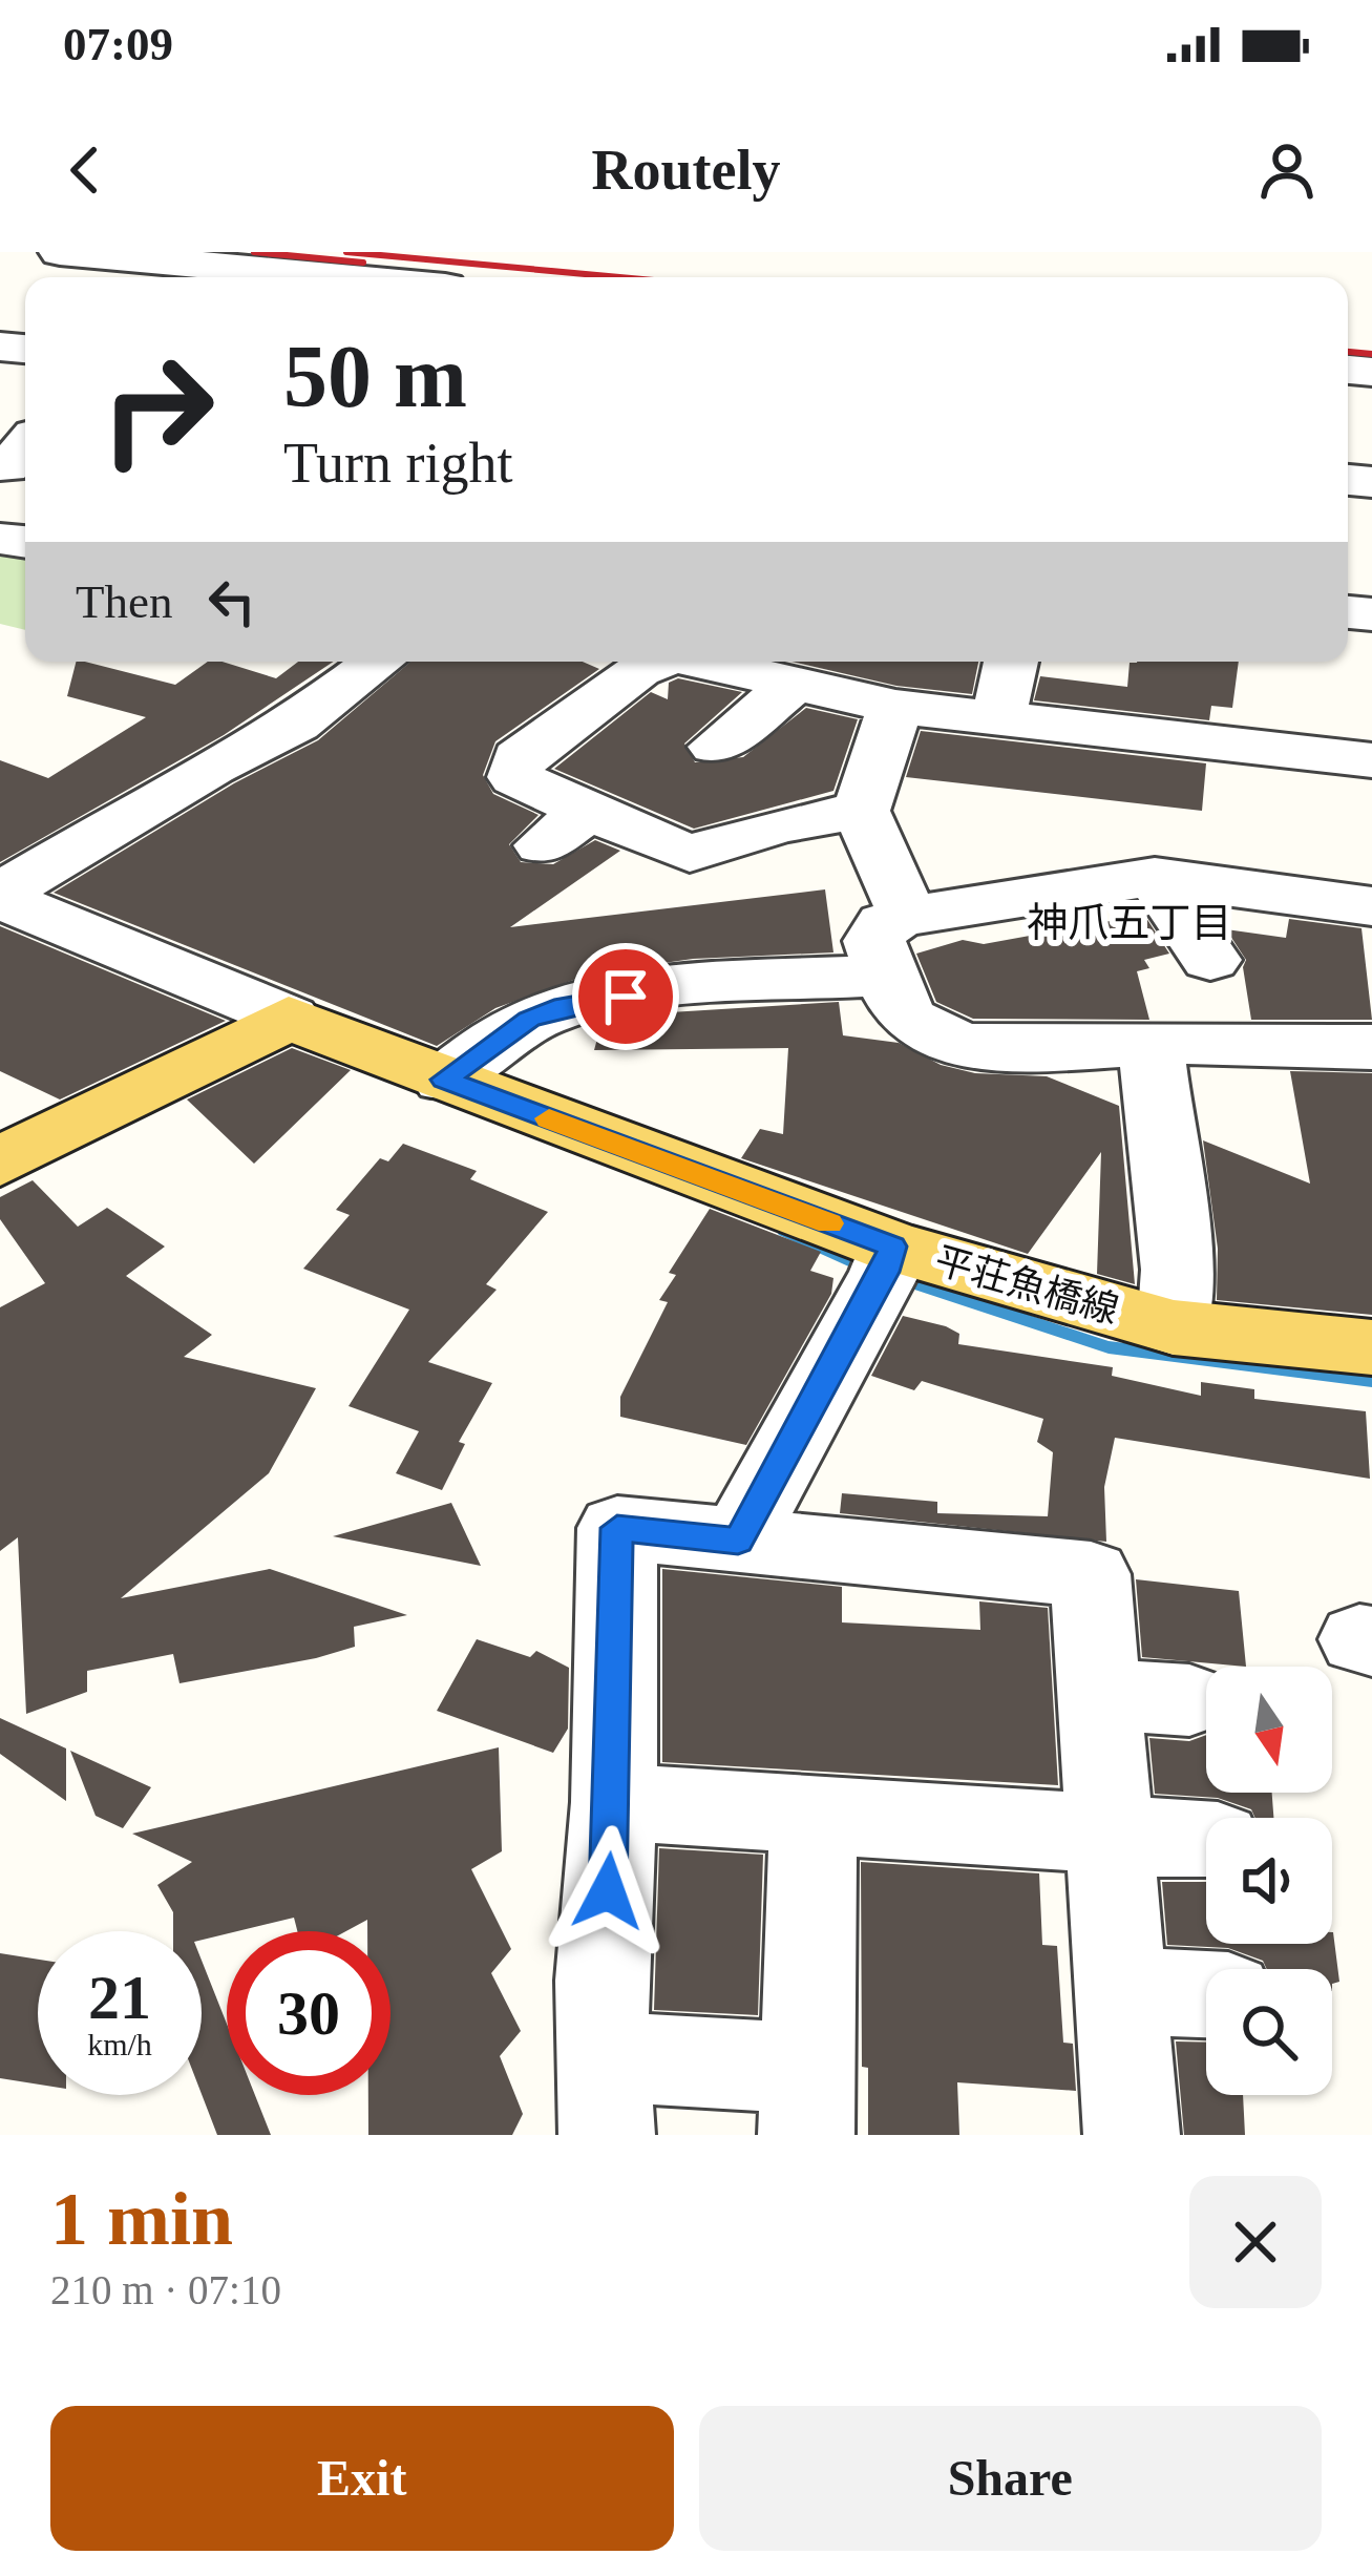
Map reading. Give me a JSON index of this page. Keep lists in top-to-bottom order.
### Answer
{
  "streets": {
    "main road": ["平荘魚橋線"]
  },
  "districts": ["神爪五丁目"],
  "north": "bottom",
  "page": {
    "status": "07:09",
    "header": "Routely",
    "turn": ["50 m", "Turn right"],
    "then": "Then",
    "speed": "21 km/h",
    "limit": "30",
    "heading": ["1 min", "210 m · 07:10"],
    "buttons": ["Exit", "Share"]
  }
}
